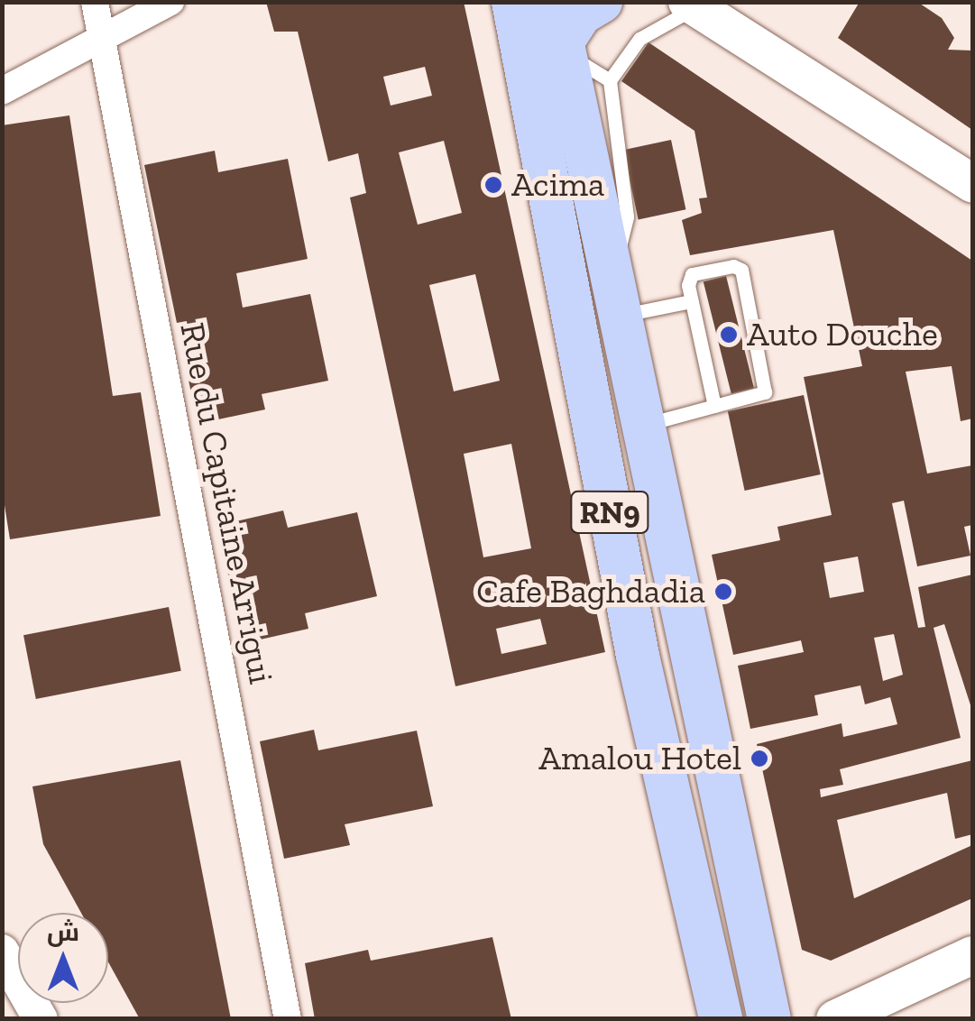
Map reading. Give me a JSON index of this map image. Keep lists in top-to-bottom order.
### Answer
{
  "streets": {
    "main road": ["RN9"],
    "street": ["Rue du Capitaine Arrigui"]
  },
  "places": [
    "Acima",
    "Auto Douche",
    "Cafe Baghdadia",
    "Amalou Hotel"
  ],
  "north": "top"
}
